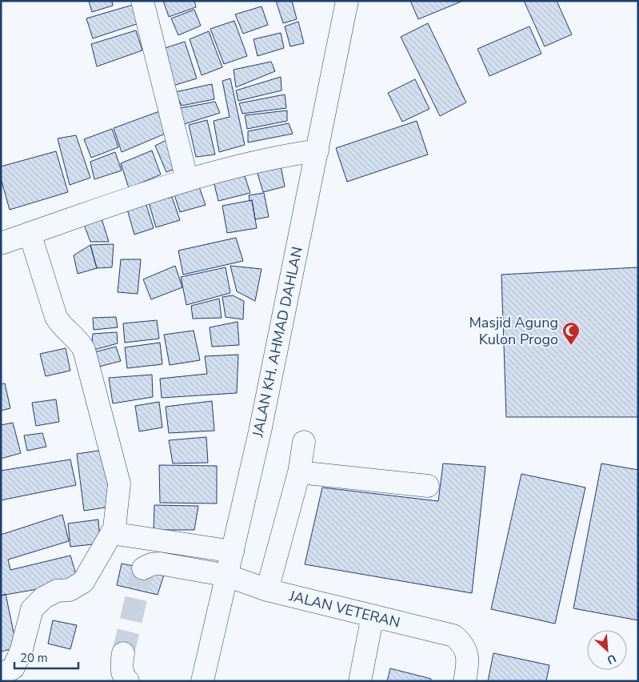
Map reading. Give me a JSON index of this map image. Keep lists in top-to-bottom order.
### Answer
{
  "streets": {
    "main road": ["JALAN KH. AHMAD DAHLAN", "JALAN VETERAN"]
  },
  "crossings": [
    ["JALAN KH. AHMAD DAHLAN", "JALAN VETERAN"]
  ],
  "places": {
    "mosque": ["Masjid Agung Kulon Progo"]
  },
  "scale_bar": "20 m",
  "north": "bottom right"
}
